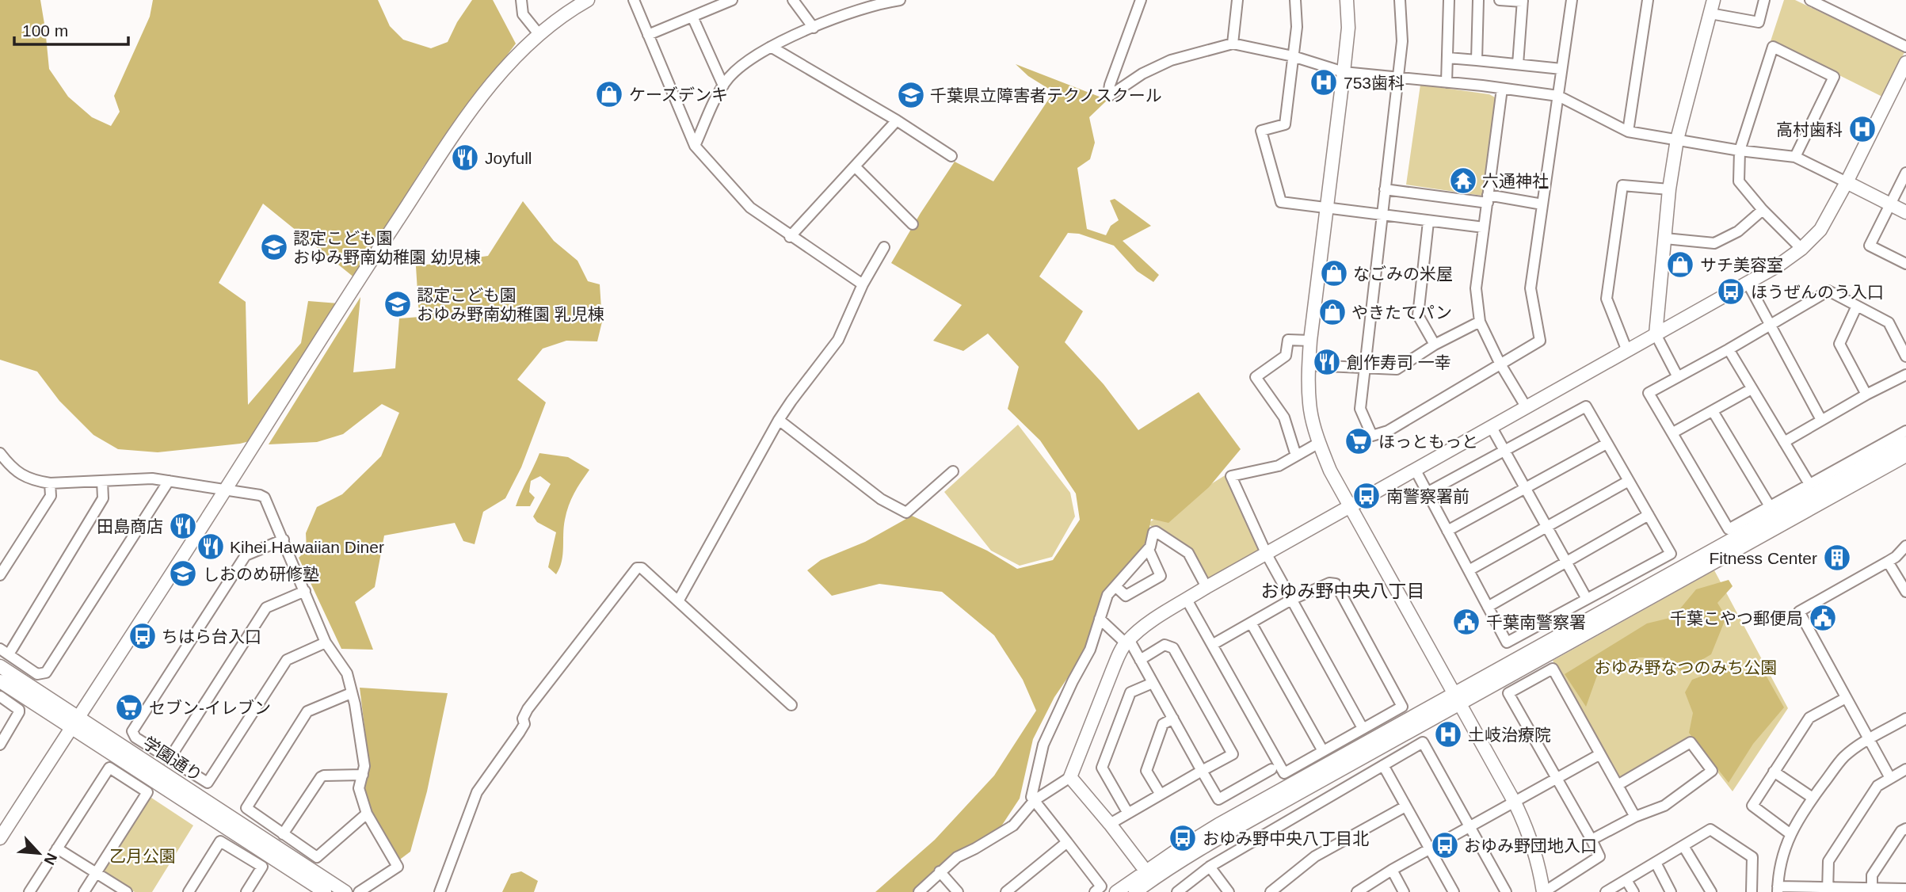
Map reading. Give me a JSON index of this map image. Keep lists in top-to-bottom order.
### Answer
{
  "streets": {
    "street": ["学園通り"]
  },
  "districts": ["おゆみ野中央八丁目"],
  "parks": ["おゆみ野なつのみち公園", "乙月公園"],
  "places": {
    "hospital": ["753歯科", "高村歯科", "土岐治療院"],
    "shop": [
      "ケーズデンキ",
      "サチ美容室",
      "なごみの米屋",
      "やきたてパン"
    ],
    "school or university": [
      "千葉県立障害者テクノスクール",
      "認定こども園 おゆみ野南幼稚園 幼児棟",
      "認定こども園 おゆみ野南幼稚園 乳児棟",
      "しおのめ研修塾"
    ],
    "restaurant": [
      "Joyfull",
      "創作寿司 一幸",
      "田島商店",
      "Kihei Hawaiian Diner"
    ],
    "temple": ["六通神社"],
    "bus stop": [
      "ほうぜんのう入口",
      "南警察署前",
      "ちはら台入口",
      "おゆみ野中央八丁目北",
      "おゆみ野団地入口"
    ],
    "supermarket": ["ほっともっと", "セブン-イレブン"],
    "building": ["Fitness Center"],
    "public building": ["千葉こやつ郵便局", "千葉南警察署"]
  },
  "scale_bar": "100 m",
  "north": "bottom right"
}
